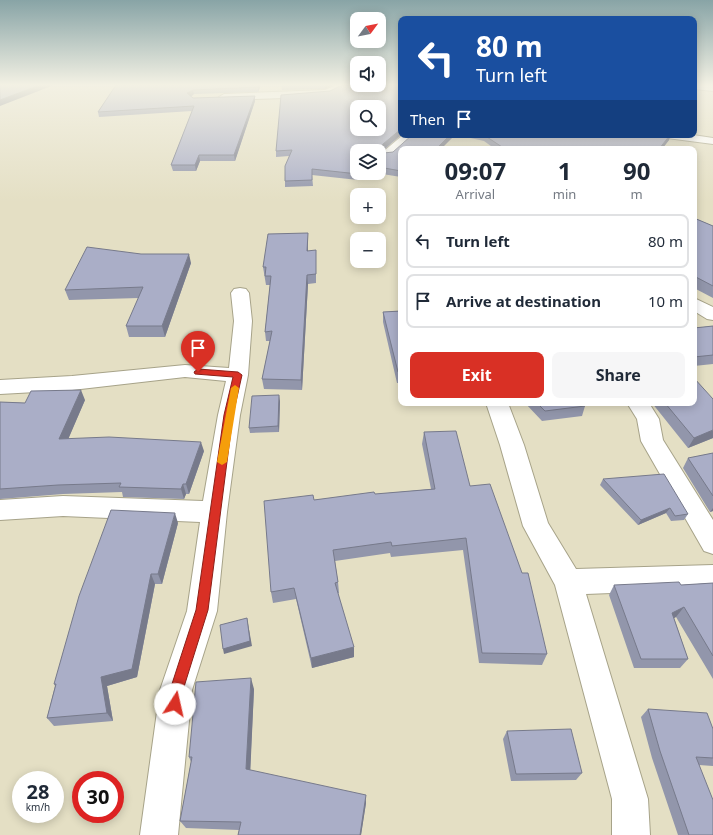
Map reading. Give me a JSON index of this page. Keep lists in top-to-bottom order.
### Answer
{
  "north": "top right",
  "page": {
    "map_buttons": ["+", "−"],
    "turn": ["80 m", "Turn left"],
    "then": "Then",
    "eta": [
      "09:07",
      "Arrival",
      "1",
      "min",
      "90",
      "m"
    ],
    "list": [
      {
        "name": "Turn left",
        "value": "80 m"
      },
      {
        "name": "Arrive at destination",
        "value": "10 m"
      }
    ],
    "buttons": ["Exit", "Share"],
    "speed": "28 km/h",
    "limit": "30"
  }
}
